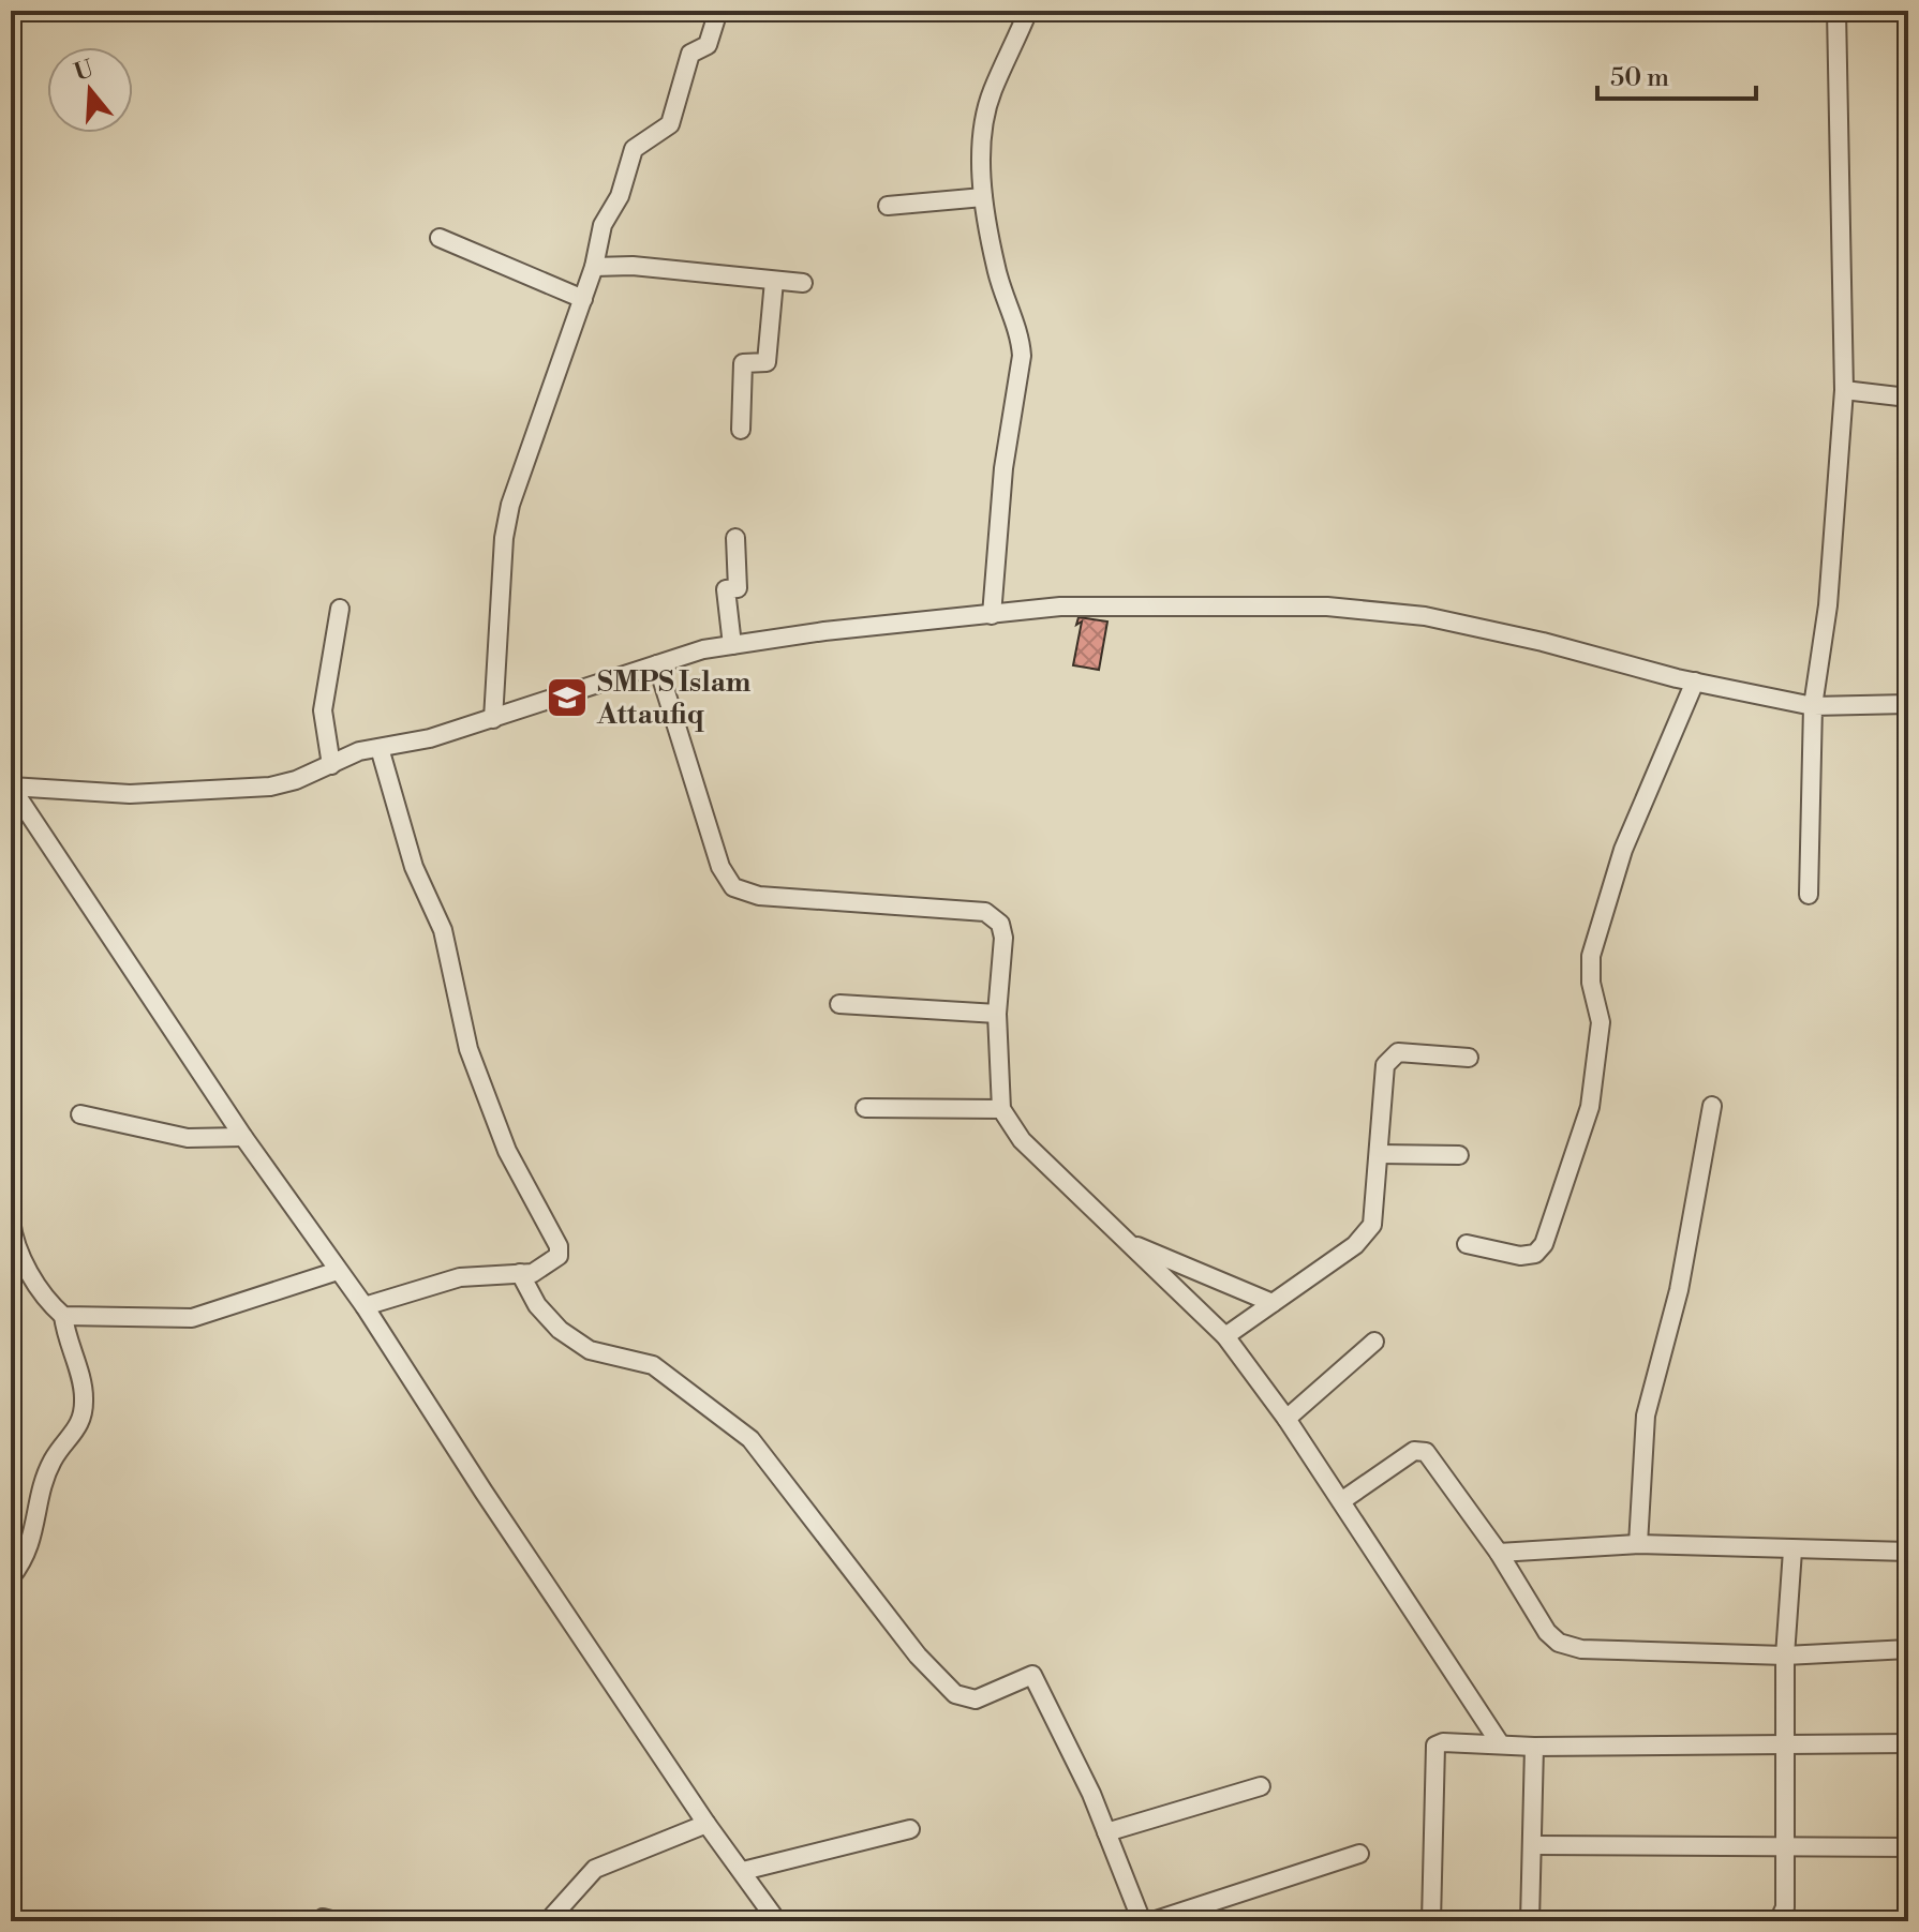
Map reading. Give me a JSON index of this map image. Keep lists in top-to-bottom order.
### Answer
{
  "places": {
    "school or university": ["SMPS Islam Attaufiq"]
  },
  "scale_bar": "50 m",
  "north": "top"
}
